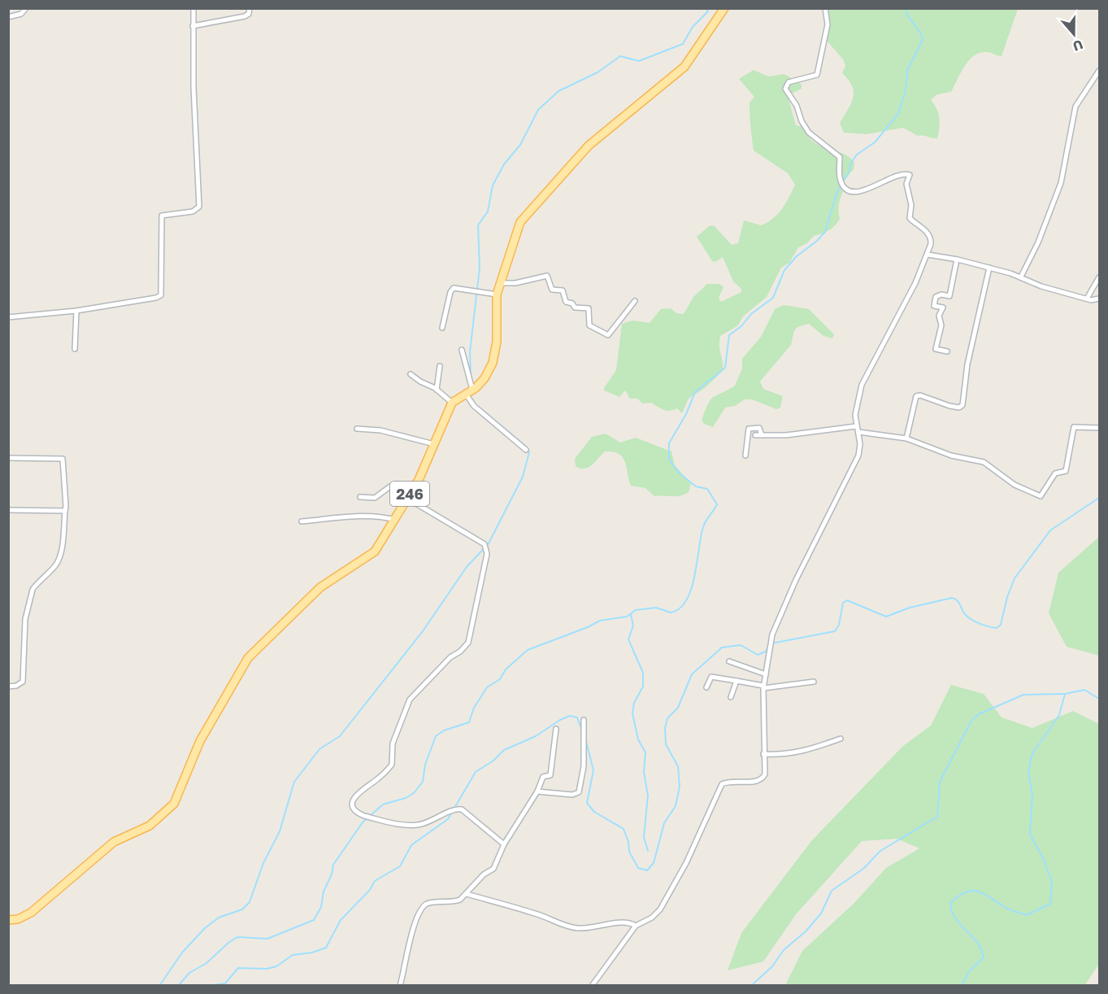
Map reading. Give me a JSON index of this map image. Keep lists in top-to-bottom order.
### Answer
{
  "streets": {
    "main road": ["246"]
  },
  "north": "bottom"
}
